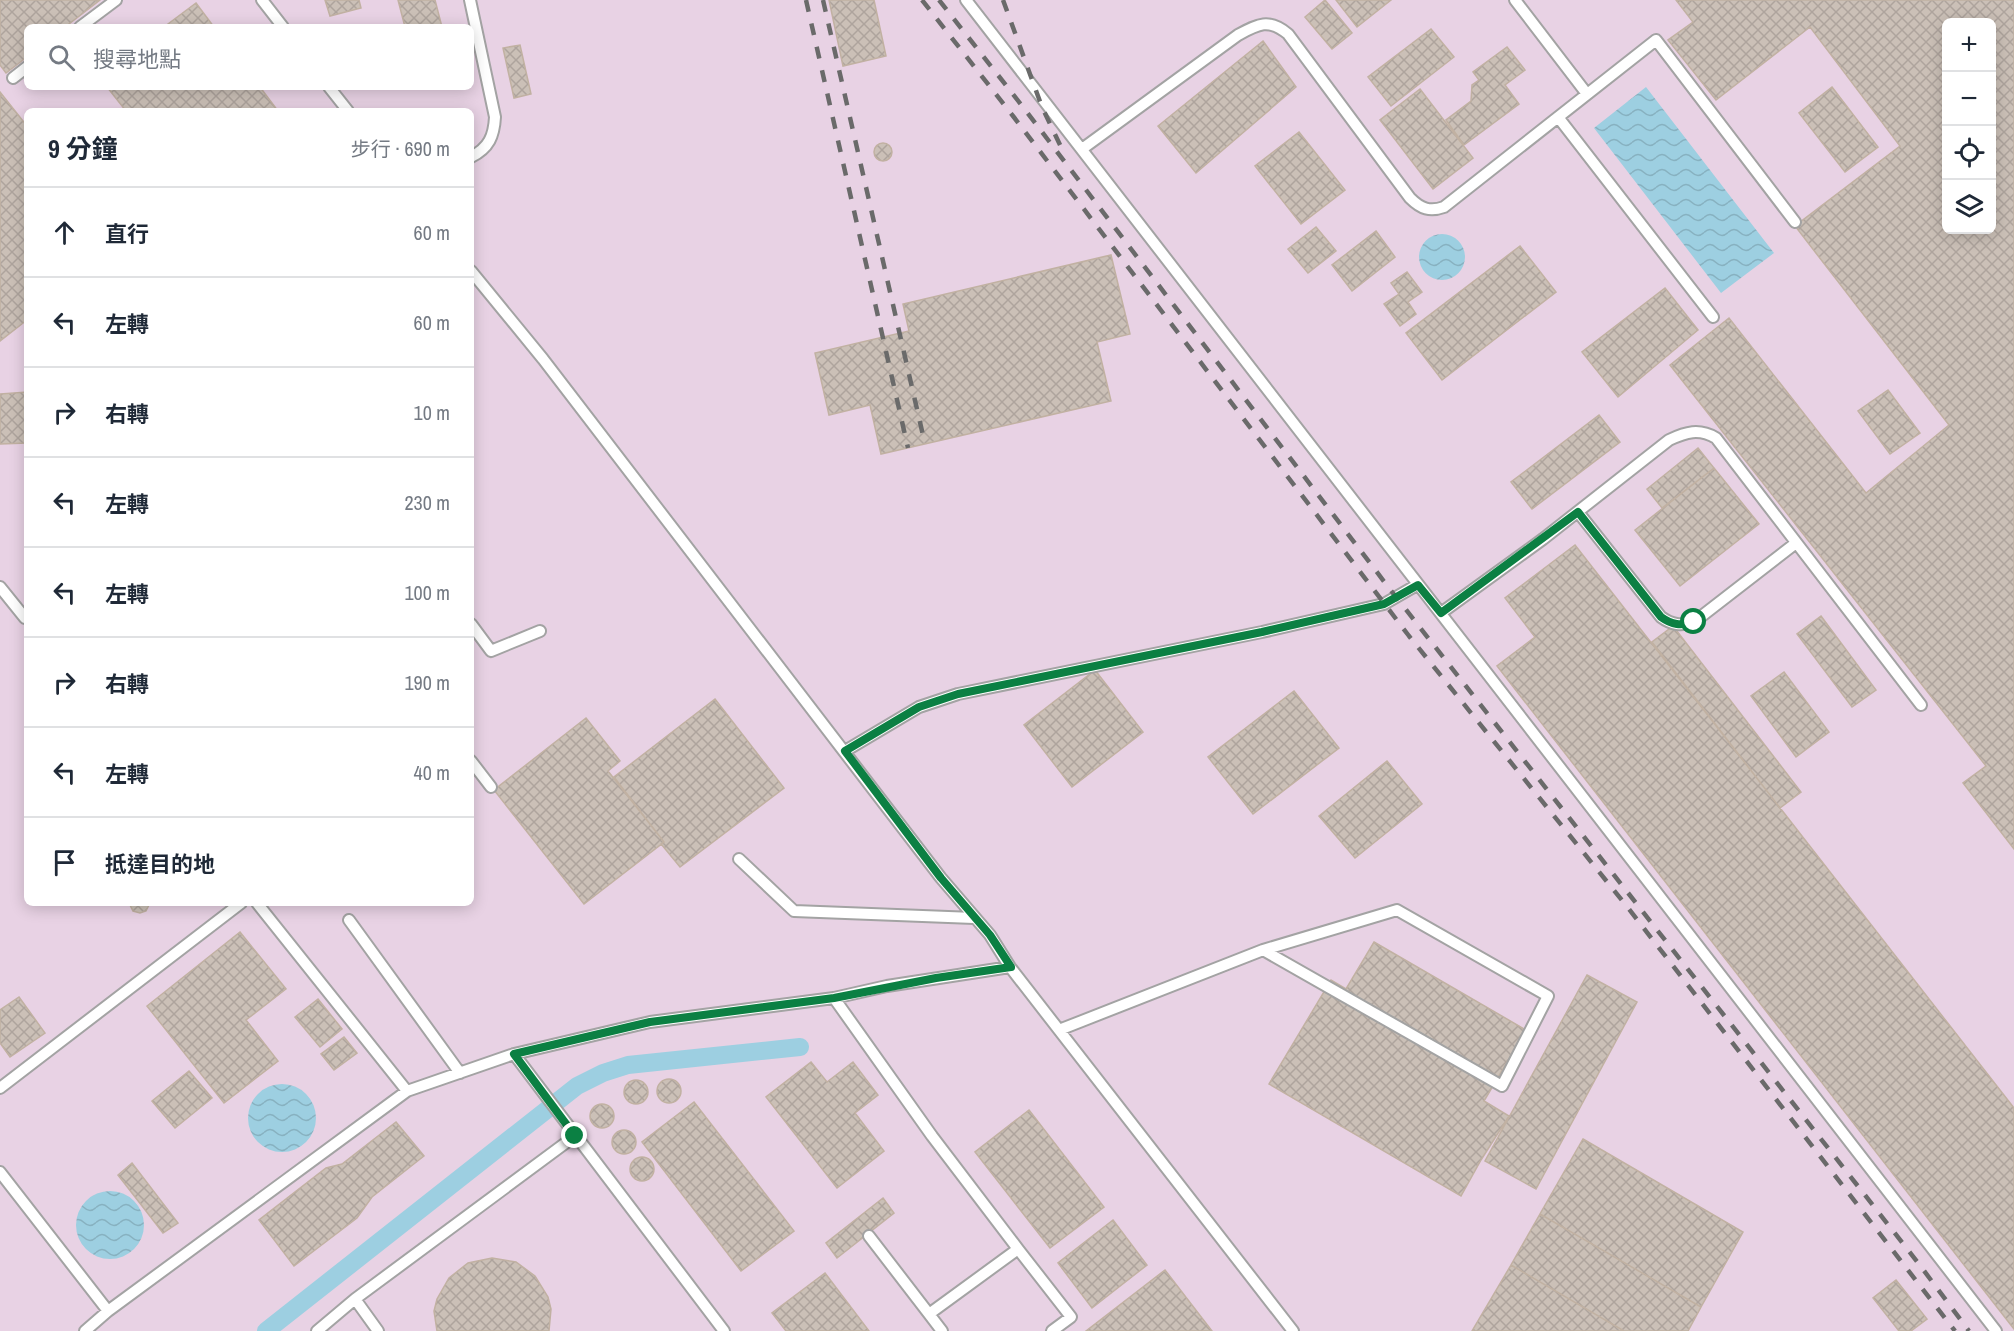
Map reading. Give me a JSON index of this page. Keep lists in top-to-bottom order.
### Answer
{
  "page": {
    "map_buttons": ["+", "−"],
    "search": "搜尋地點",
    "heading": ["9 分鐘", "步行 · 690 m"],
    "list": [
      ["直行", "60 m"],
      ["左轉", "60 m"],
      ["右轉", "10 m"],
      ["左轉", "230 m"],
      ["左轉", "100 m"],
      ["右轉", "190 m"],
      ["左轉", "40 m"],
      "抵達目的地"
    ]
  }
}
